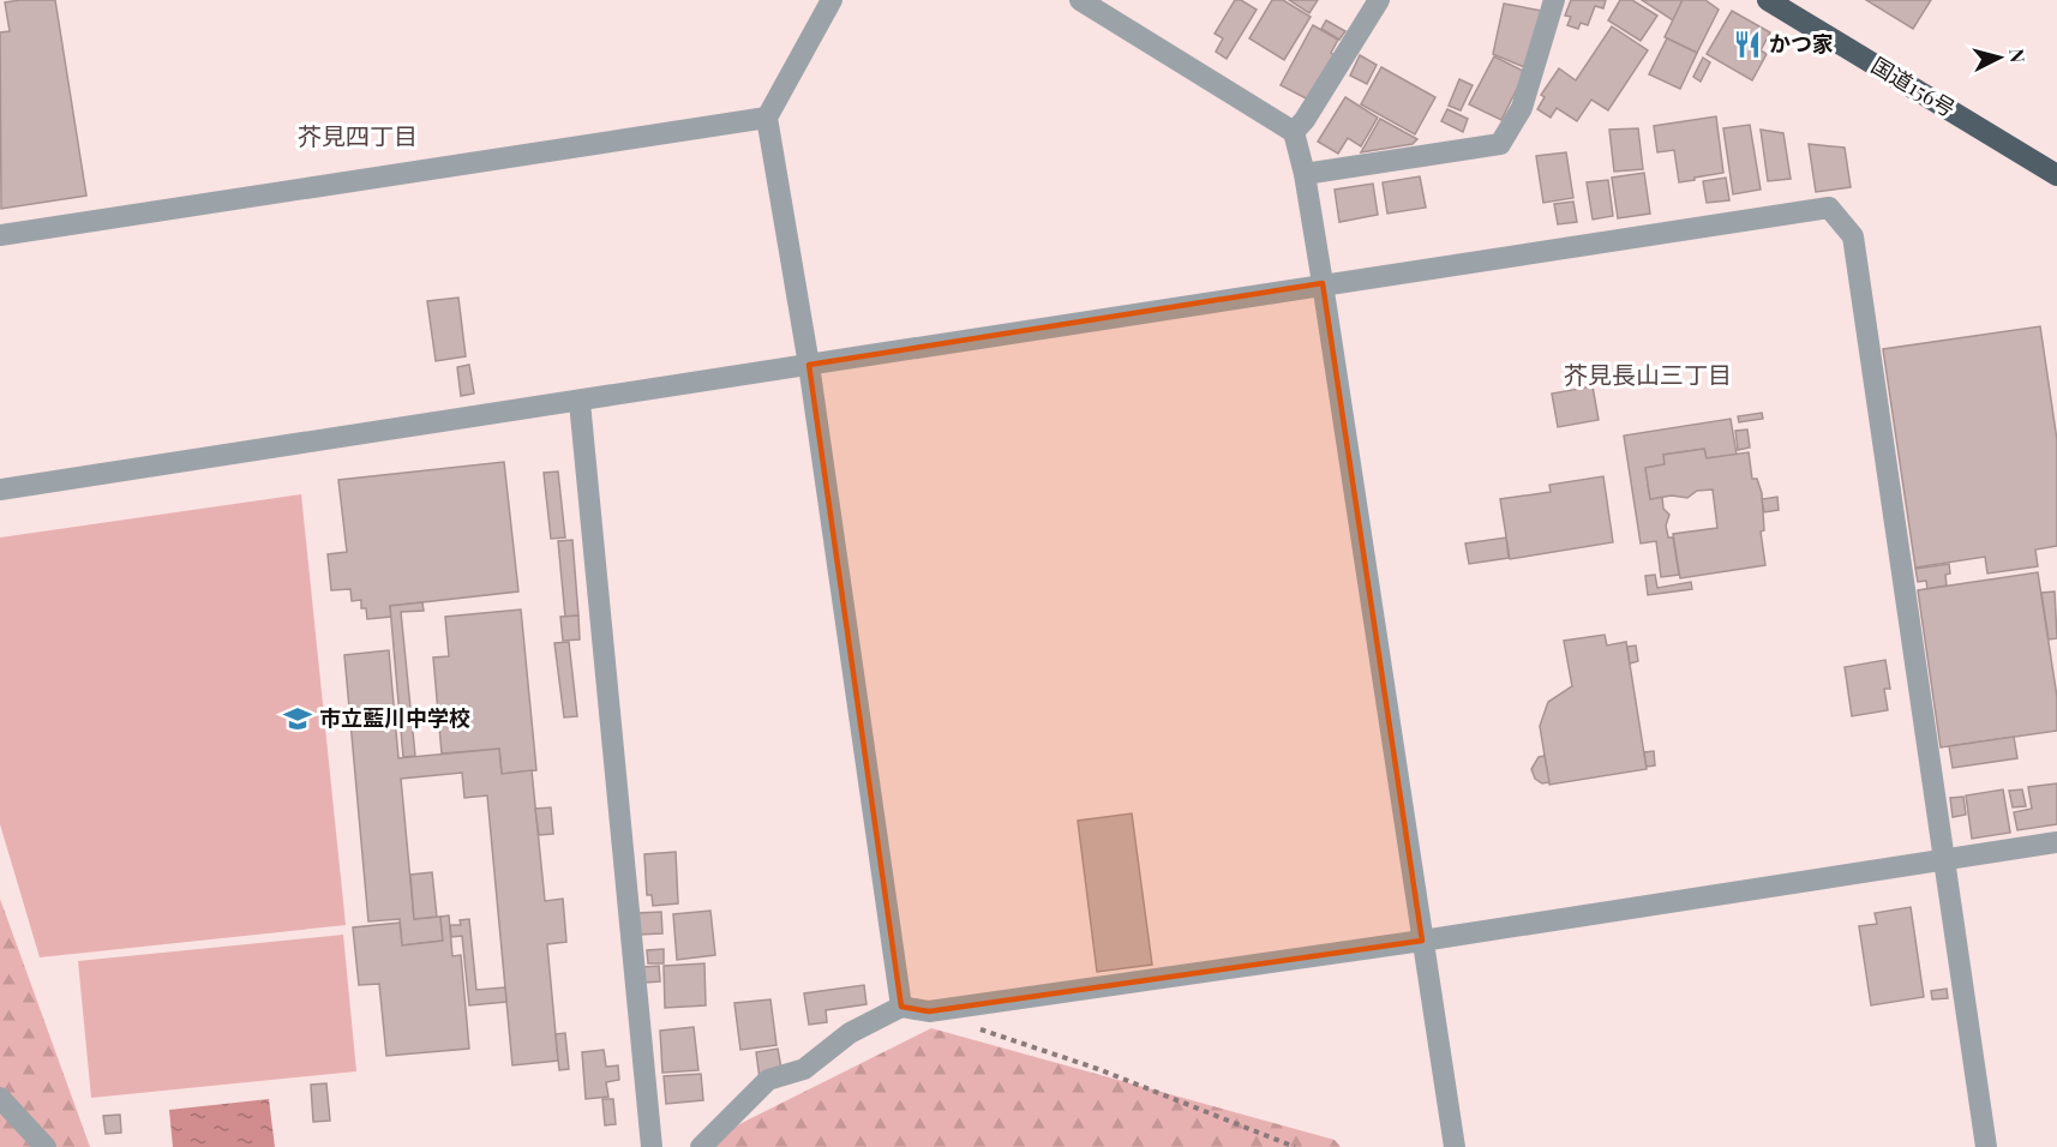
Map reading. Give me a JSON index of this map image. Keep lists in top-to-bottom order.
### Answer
{
  "streets": {
    "highway": ["国道156号"]
  },
  "districts": ["芥見四丁目", "芥見長山三丁目"],
  "places": {
    "restaurant": ["かつ家"],
    "school or university": ["市立藍川中学校"]
  },
  "north": "right"
}
